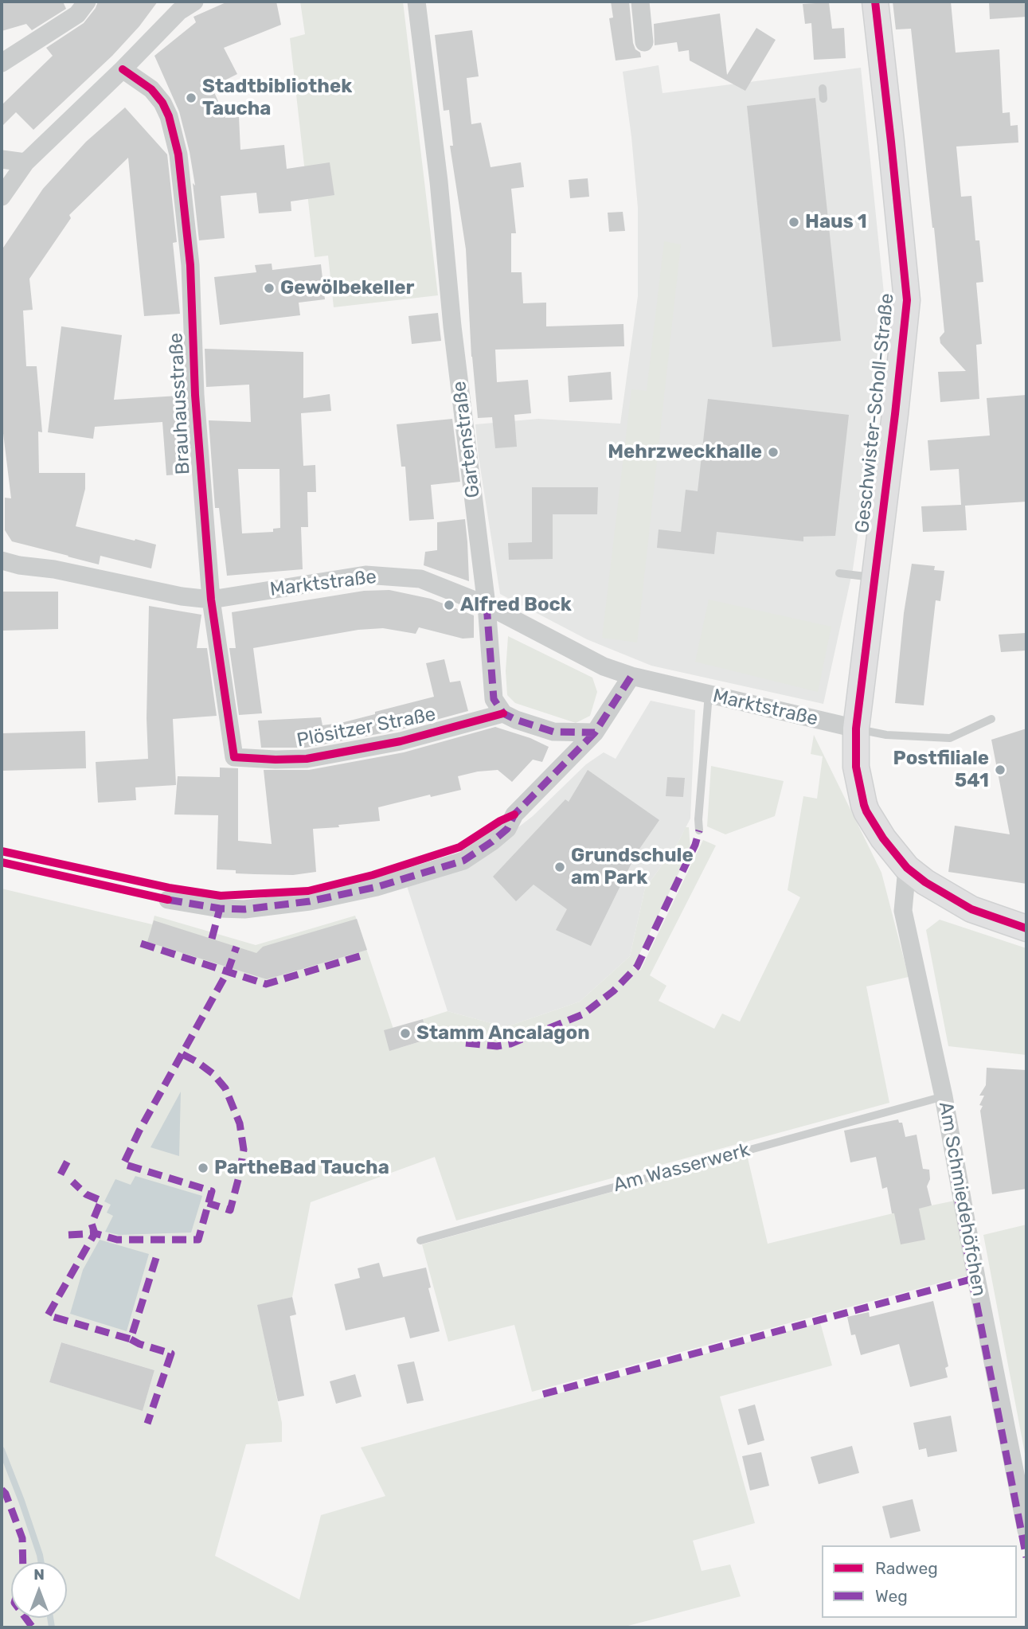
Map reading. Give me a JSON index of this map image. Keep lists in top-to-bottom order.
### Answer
{
  "streets": {
    "street": [
      "Brauhausstraße",
      "Geschwister-Scholl-Straße",
      "Gartenstraße",
      "Marktstraße",
      "Plösitzer Straße",
      "Am Schmiedehöfchen"
    ],
    "lane": ["Am Wasserwerk"]
  },
  "crossings": [
    ["Brauhausstraße", "Marktstraße"],
    ["Brauhausstraße", "Plösitzer Straße"],
    ["Geschwister-Scholl-Straße", "Marktstraße"],
    ["Geschwister-Scholl-Straße", "Am Schmiedehöfchen"],
    ["Gartenstraße", "Marktstraße"],
    ["Gartenstraße", "Plösitzer Straße"],
    ["Am Wasserwerk", "Am Schmiedehöfchen"]
  ],
  "places": [
    "Stadtbibliothek Taucha",
    "Haus 1",
    "Gewölbekeller",
    "Mehrzweckhalle",
    "Alfred Bock",
    "Postfiliale 541",
    "Grundschule am Park",
    "Stamm Ancalagon",
    "PartheBad Taucha"
  ],
  "legend": ["Radweg", "Weg"],
  "north": "top"
}
